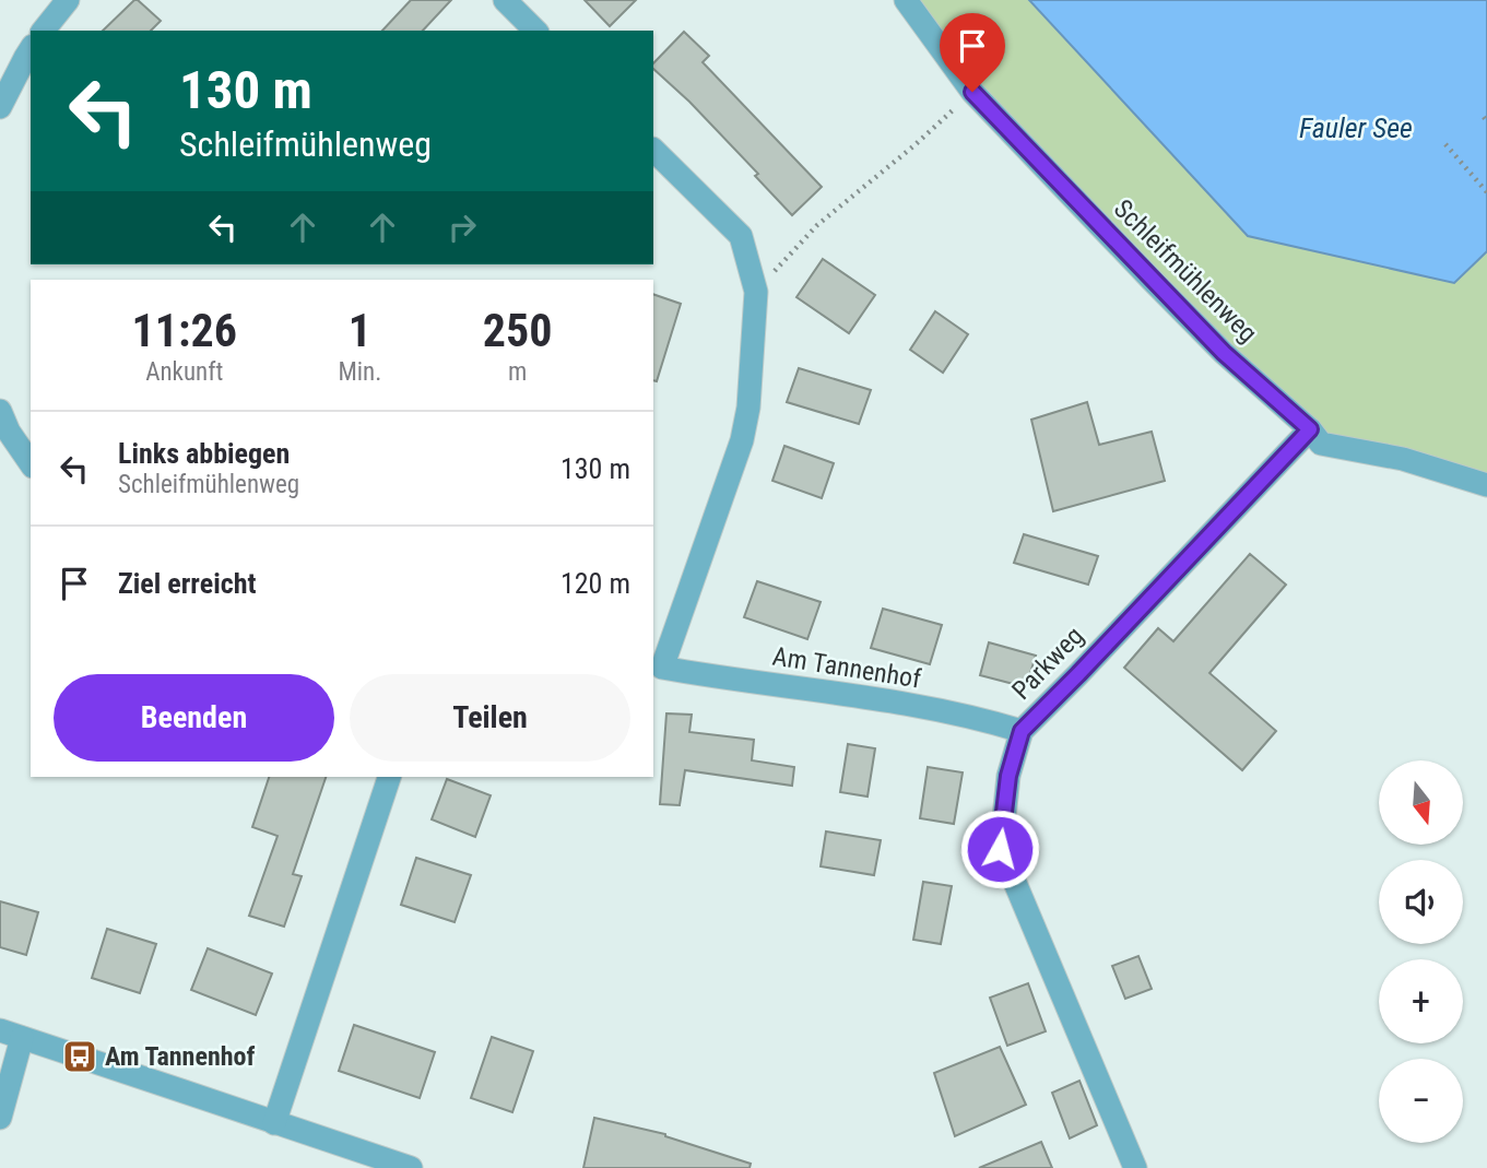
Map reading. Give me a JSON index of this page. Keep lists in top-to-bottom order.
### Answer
{
  "streets": {
    "street": ["Schleifmühlenweg", "Parkweg", "Am Tannenhof"]
  },
  "crossings": [
    ["Schleifmühlenweg", "Parkweg"],
    ["Parkweg", "Am Tannenhof"]
  ],
  "water": ["Fauler See"],
  "places": {
    "bus stop": ["Am Tannenhof"]
  },
  "north": "bottom",
  "page": {
    "turn": ["130 m", "Schleifmühlenweg"],
    "eta": [
      "11:26",
      "Ankunft",
      "1",
      "Min.",
      "250",
      "m"
    ],
    "list": [
      {
        "name": "Links abbiegen",
        "note": "Schleifmühlenweg",
        "value": "130 m"
      },
      {
        "name": "Ziel erreicht",
        "value": "120 m"
      }
    ],
    "buttons": ["Beenden", "Teilen"],
    "map_buttons": ["+", "−"]
  }
}
